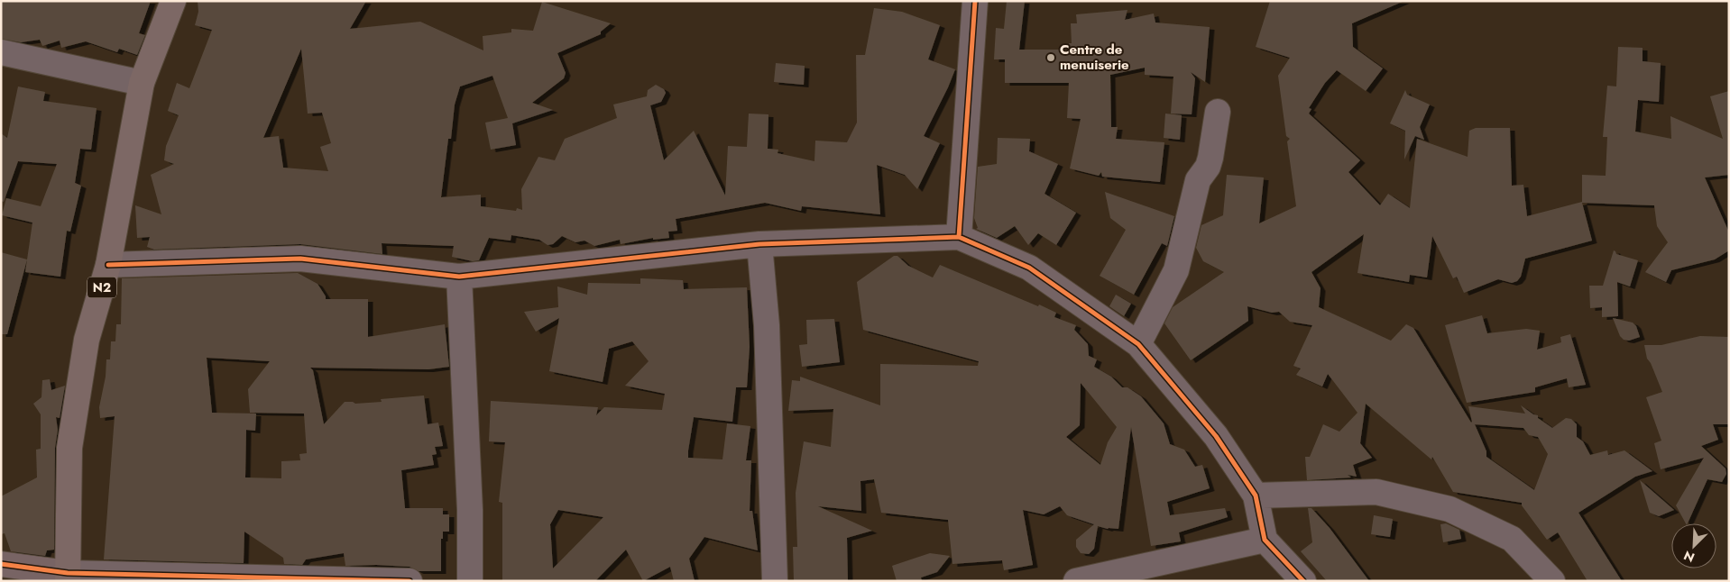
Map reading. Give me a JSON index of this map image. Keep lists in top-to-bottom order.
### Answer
{
  "streets": {
    "highway": ["N2"]
  },
  "places": ["Centre de menuiserie"],
  "north": "bottom left"
}
